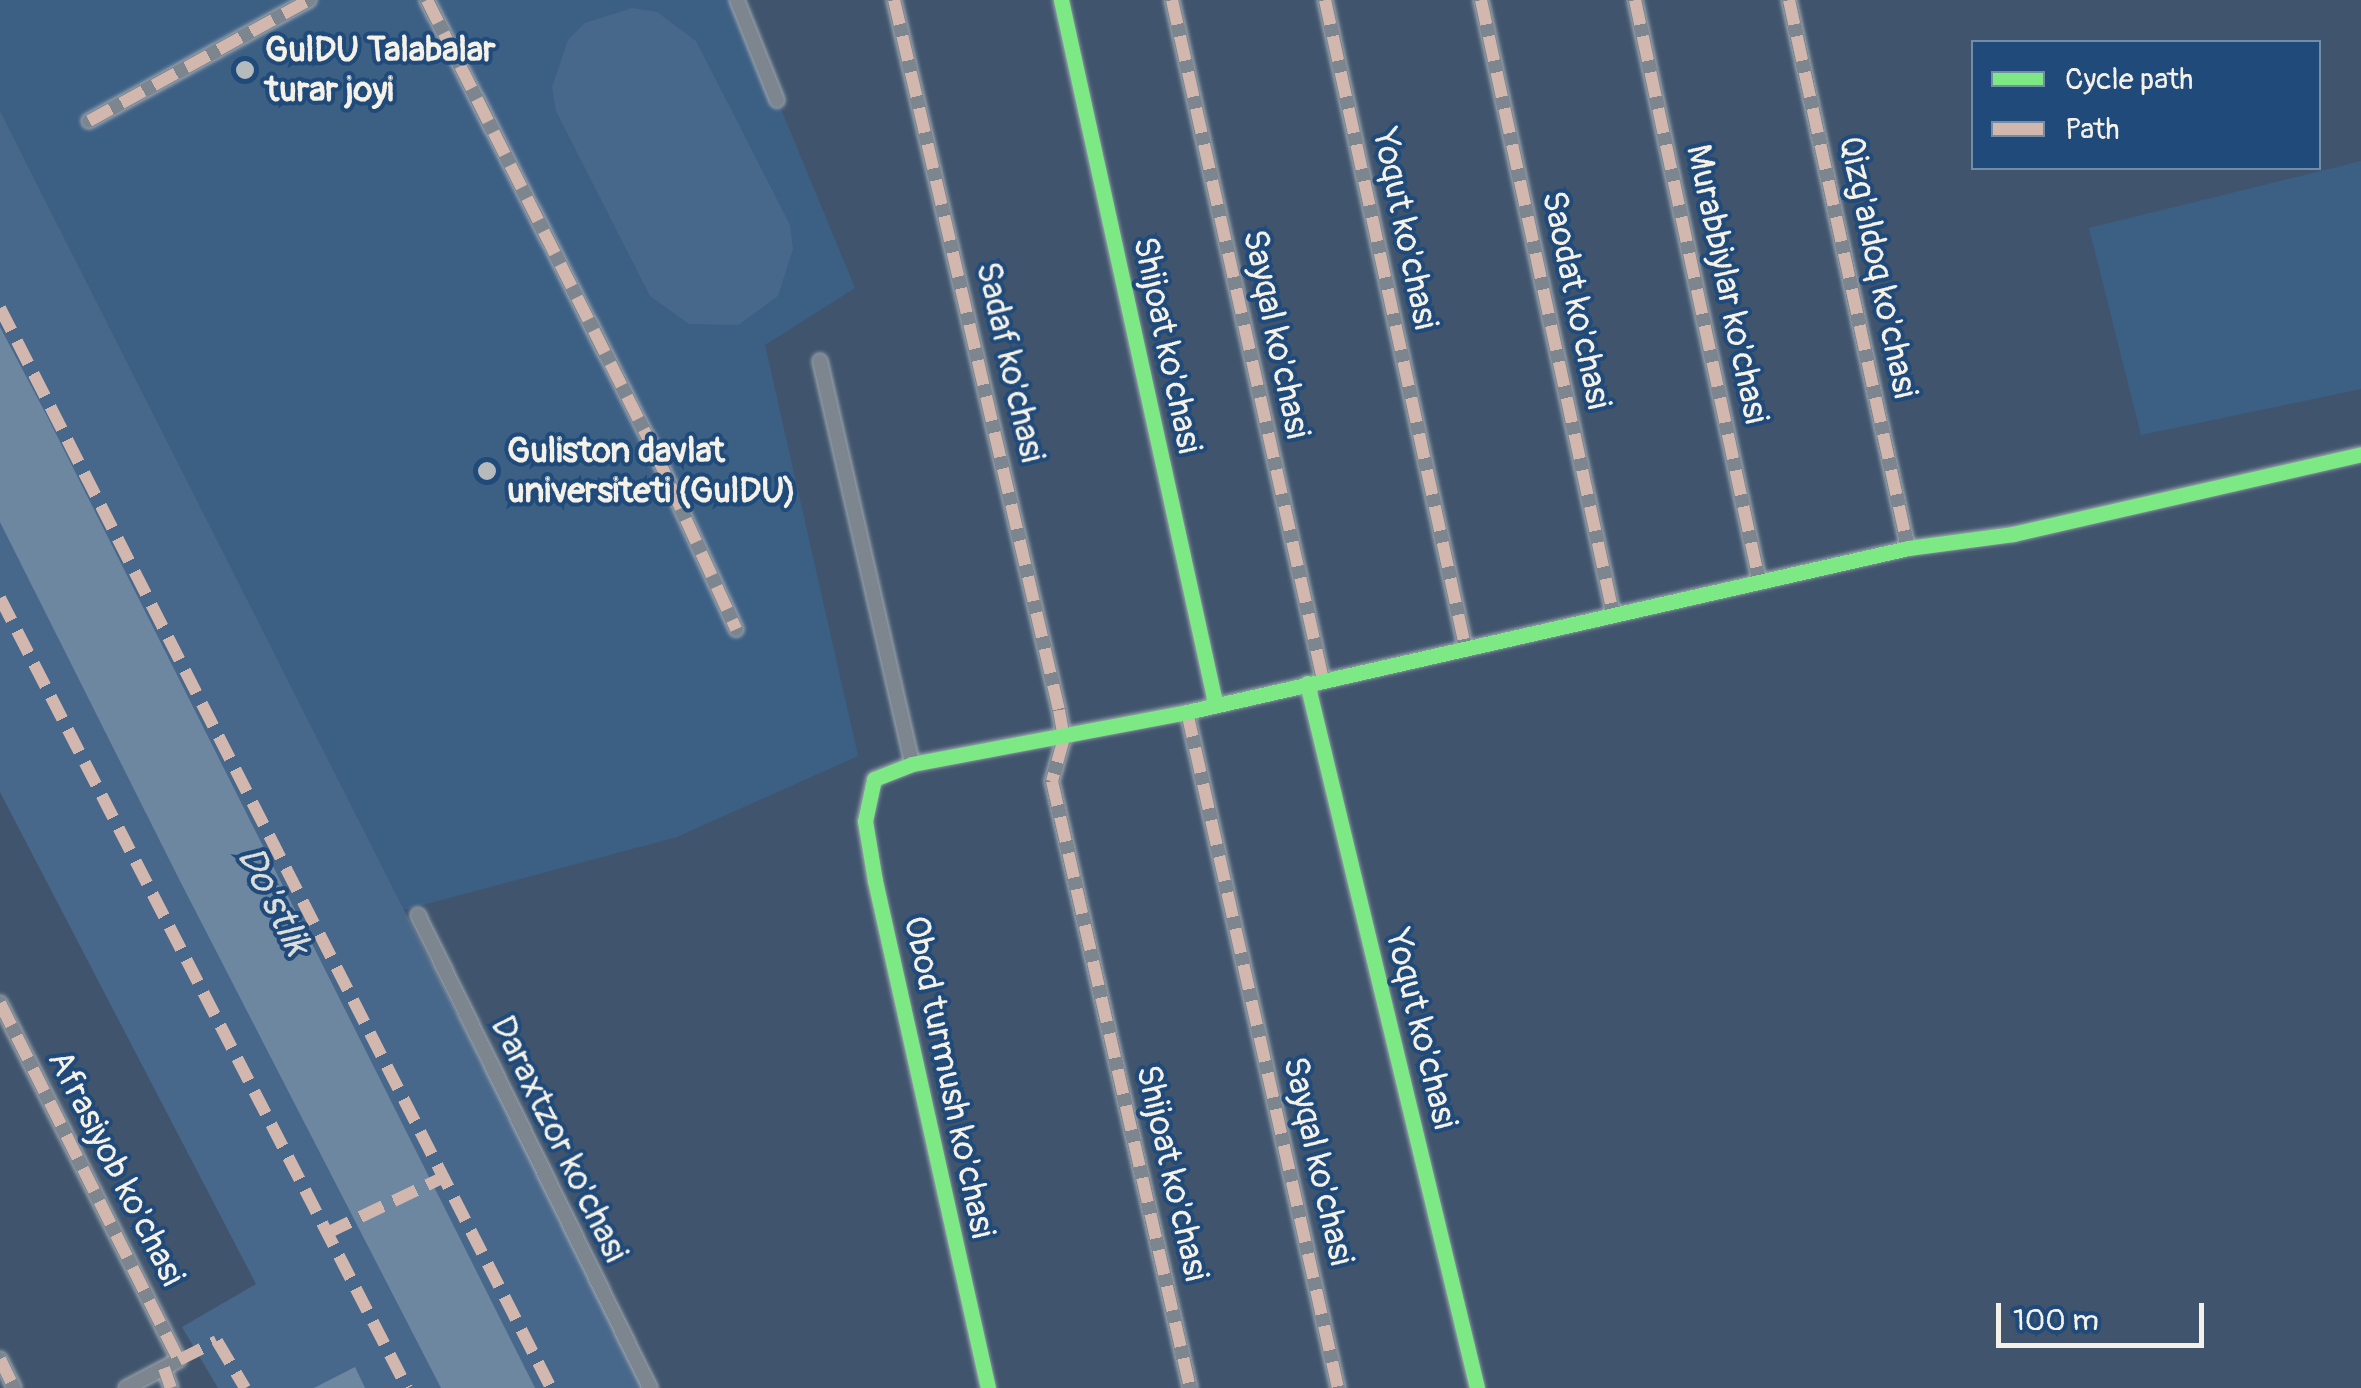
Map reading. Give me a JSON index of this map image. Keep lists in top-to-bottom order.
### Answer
{
  "streets": {
    "street": [
      "Yoqut ko'chasi",
      "Qizg'aldoq ko'chasi",
      "Murabbiylar ko'chasi",
      "Saodat ko'chasi",
      "Sayqal ko'chasi",
      "Shijoat ko'chasi",
      "Sadaf ko'chasi",
      "Obod turmush ko'chasi",
      "Daraxtzor ko'chasi",
      "Afrasiyob ko'chasi"
    ]
  },
  "crossings": [
    ["Shijoat ko'chasi", "Sadaf ko'chasi"]
  ],
  "water": ["Do'stlik"],
  "places": ["GulDU Talabalar turar joyi", "Guliston davlat universiteti (GulDU)"],
  "legend": ["Cycle path", "Path"],
  "scale_bar": "100 m"
}
